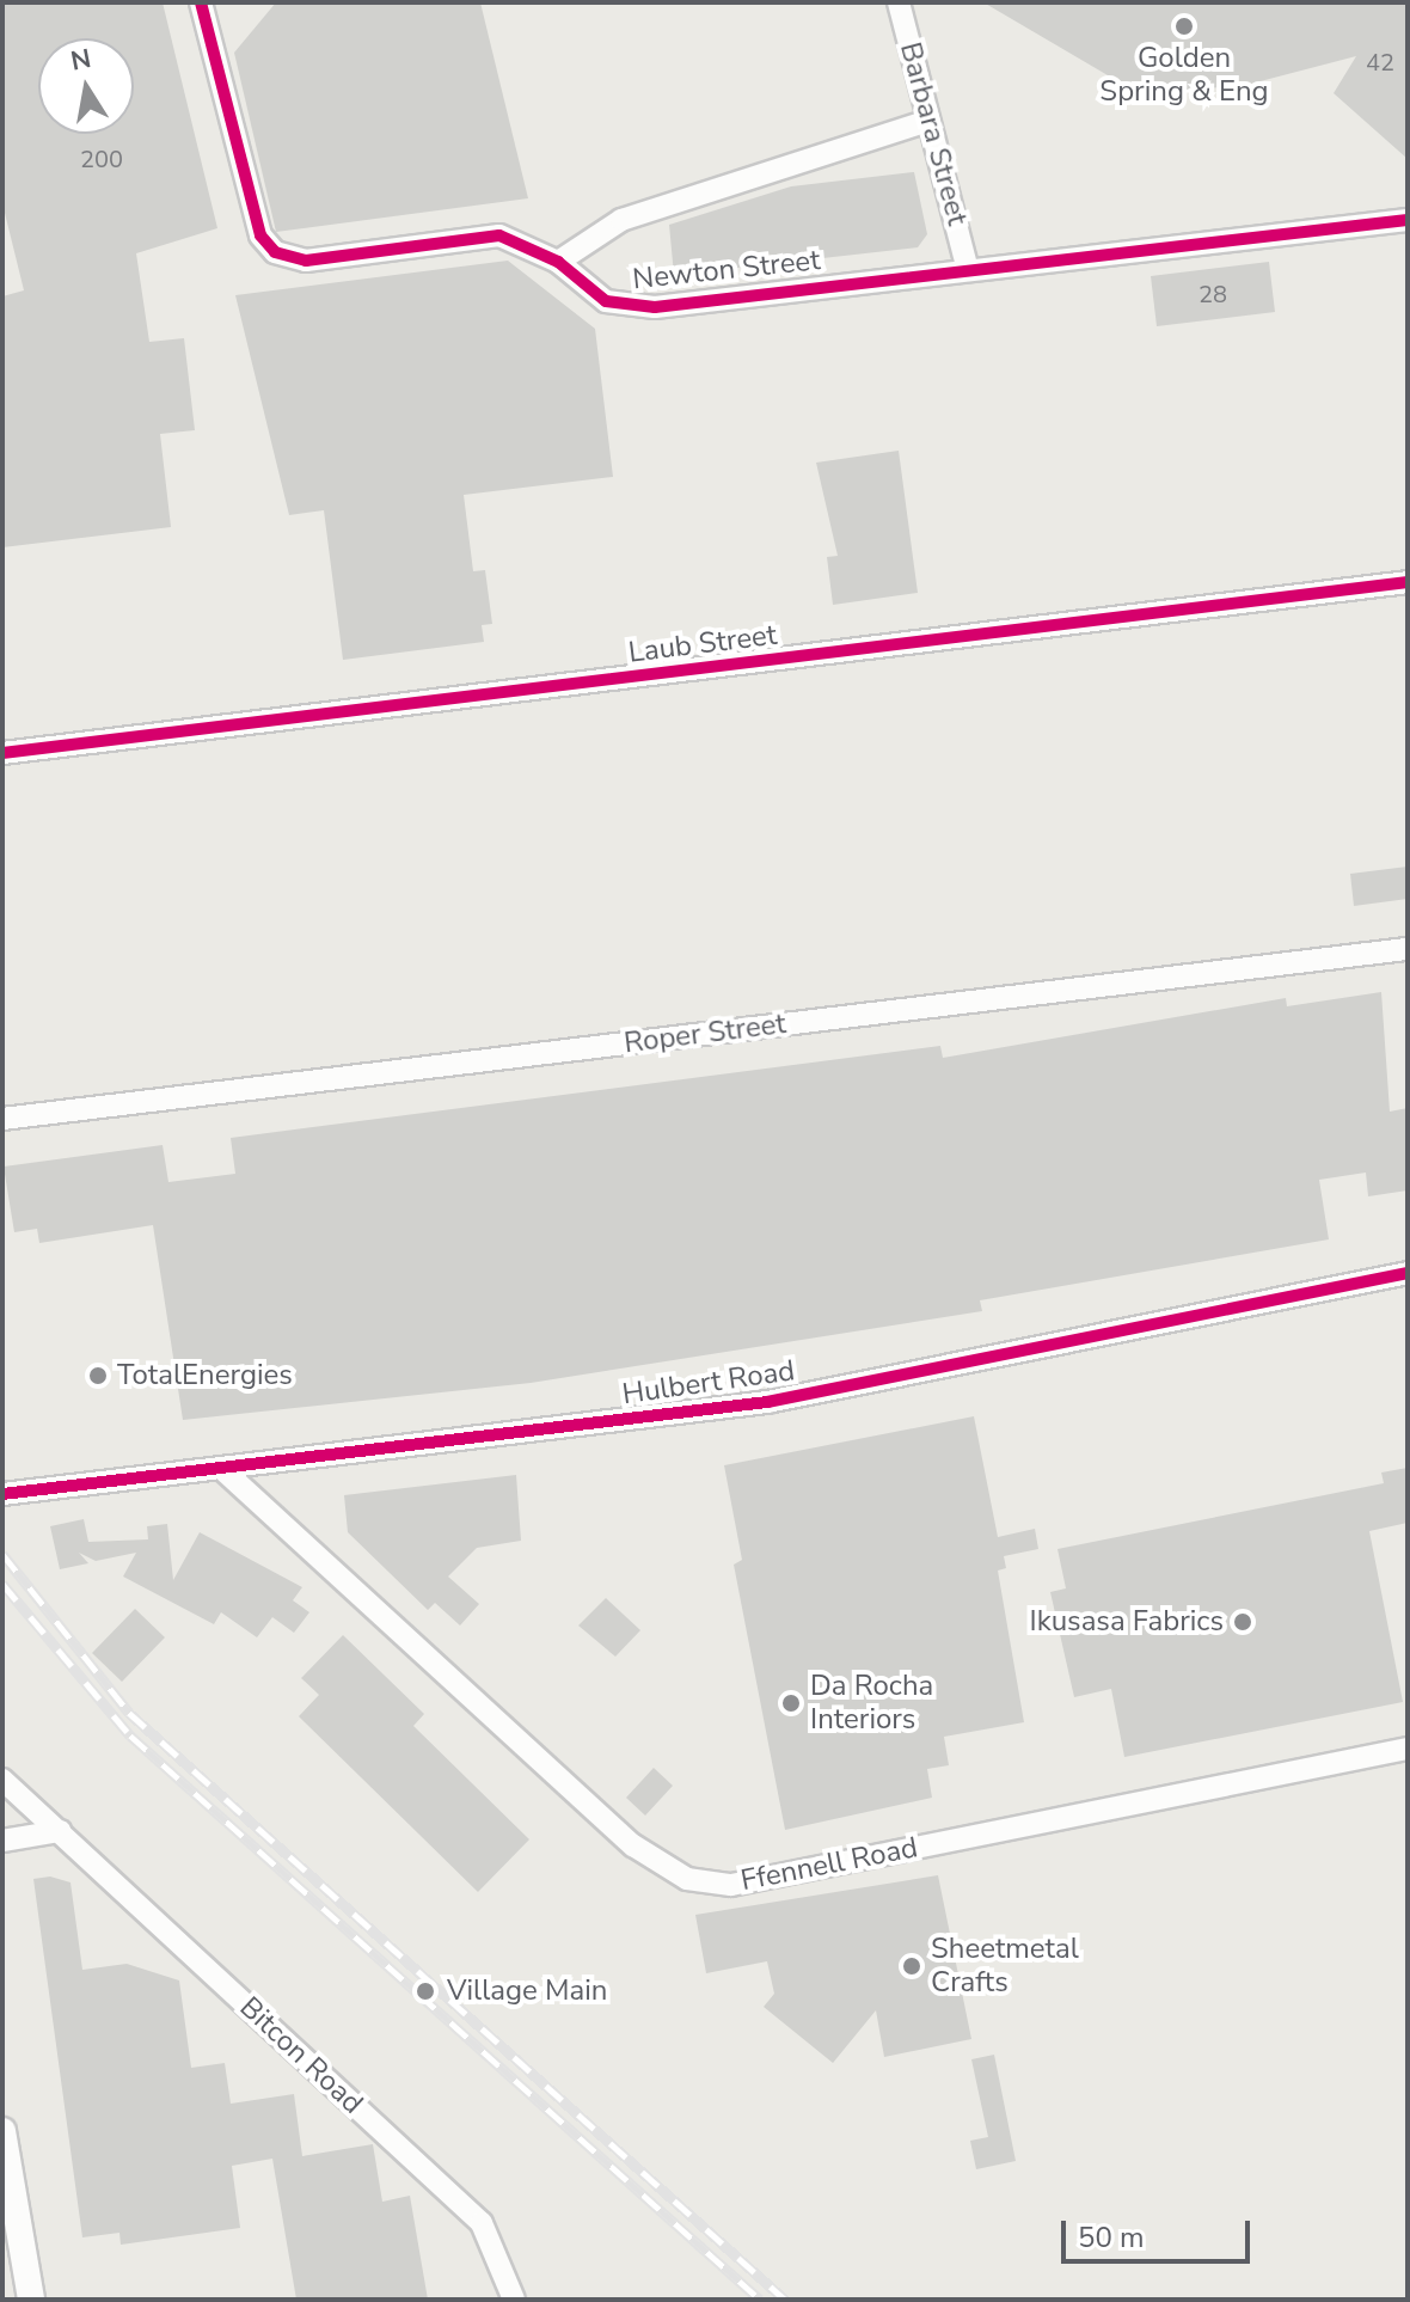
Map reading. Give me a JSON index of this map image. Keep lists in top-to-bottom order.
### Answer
{
  "streets": {
    "street": [
      "Barbara Street",
      "Newton Street",
      "Laub Street",
      "Roper Street",
      "Hulbert Road",
      "Ffennell Road",
      "Bitcon Road"
    ]
  },
  "crossings": [
    ["Barbara Street", "Newton Street"],
    ["Hulbert Road", "Ffennell Road"]
  ],
  "places": [
    "Golden Spring & Eng",
    "TotalEnergies",
    "Ikusasa Fabrics",
    "Da Rocha Interiors",
    "Sheetmetal Crafts",
    "Village Main"
  ],
  "house_numbers": ["42", "200", "28"],
  "scale_bar": "50 m",
  "north": "top"
}
